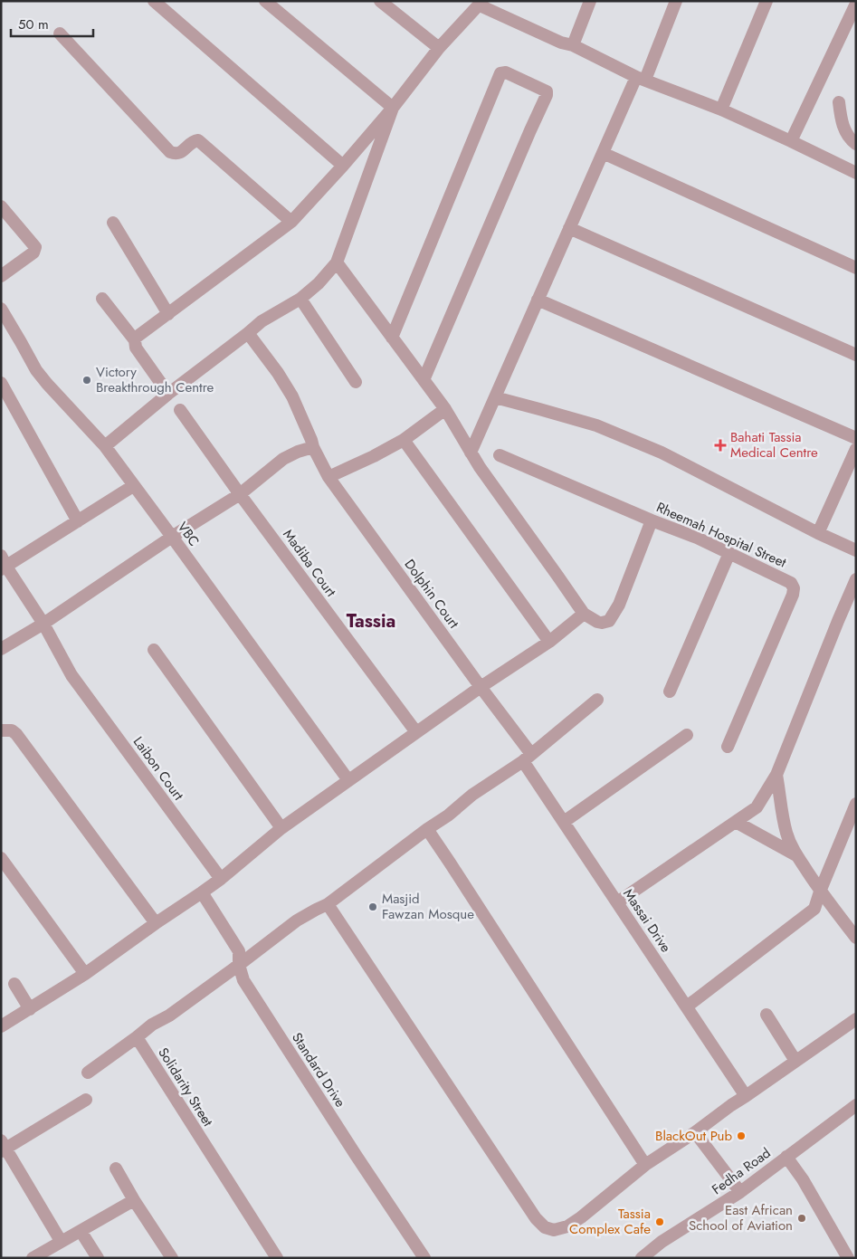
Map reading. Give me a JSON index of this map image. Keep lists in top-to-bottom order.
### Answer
{
  "streets": {
    "street": [
      "VBC",
      "Rheemah Hospital Street",
      "Madiba Court",
      "Dolphin Court",
      "Laibon Court",
      "Massai Drive",
      "Standard Drive",
      "Solidarity Street",
      "Fedha Road"
    ]
  },
  "crossings": [
    ["Dolphin Court", "Massai Drive"]
  ],
  "districts": ["Tassia"],
  "places": {
    "other": [
      "Victory Breakthrough Centre",
      "Masjid Fawzan Mosque",
      "BlackOut Pub",
      "East African School of Aviation",
      "Tassia Complex Cafe"
    ],
    "health": ["Bahati Tassia Medical Centre"]
  },
  "scale_bar": "50 m"
}
